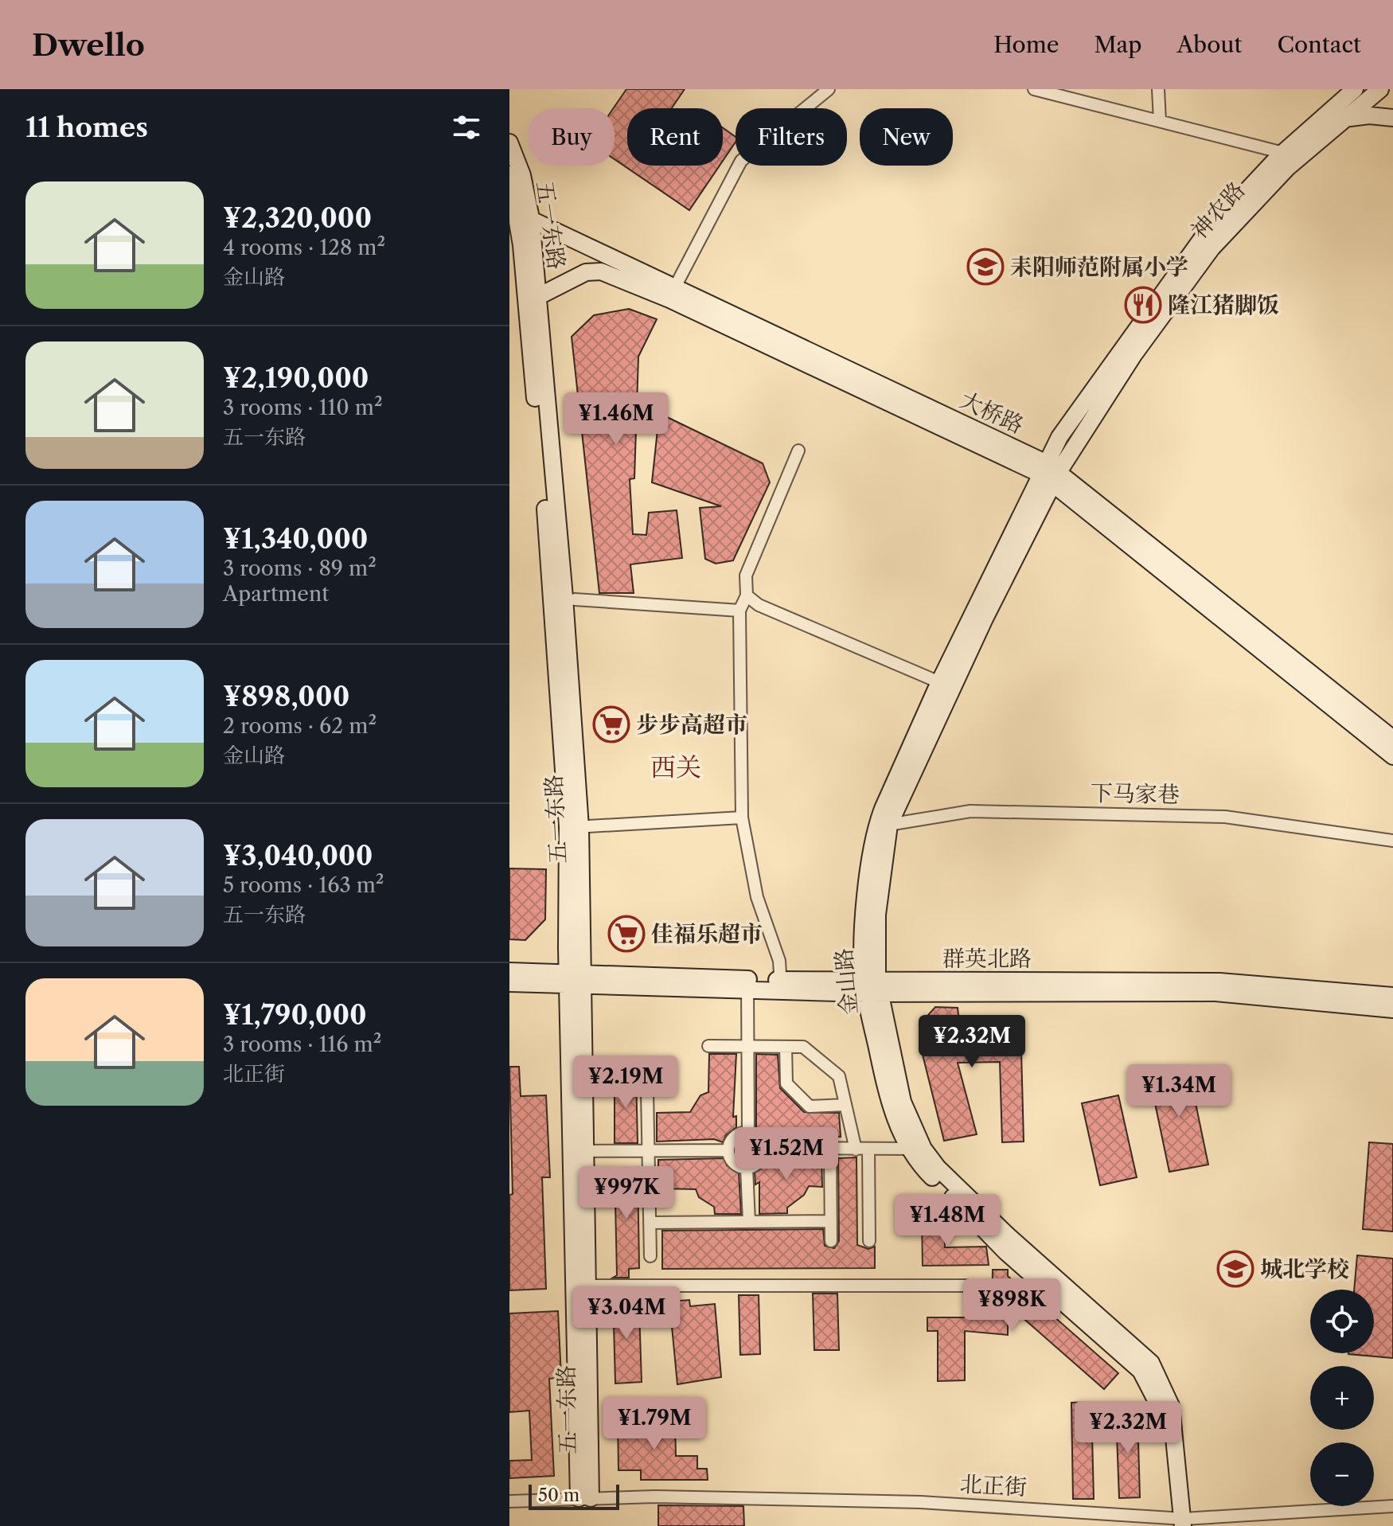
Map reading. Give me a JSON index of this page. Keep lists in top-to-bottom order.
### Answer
{
  "streets": {
    "street": [
      "神农路",
      "五一东路",
      "大桥路",
      "下马家巷",
      "群英北路",
      "金山路",
      "北正街"
    ]
  },
  "crossings": [
    ["神农路", "大桥路"],
    ["神农路", "金山路"],
    ["五一东路", "大桥路"],
    ["五一东路", "群英北路"],
    ["五一东路", "北正街"],
    ["大桥路", "金山路"],
    ["下马家巷", "金山路"],
    ["群英北路", "金山路"],
    ["金山路", "北正街"]
  ],
  "districts": ["西关"],
  "places": {
    "school or university": ["耒阳师范附属小学", "城北学校"],
    "restaurant": ["隆江猪脚饭"],
    "supermarket": ["步步高超市", "佳福乐超市"]
  },
  "scale_bar": "50 m",
  "page": {
    "header": "Dwello",
    "nav": [
      "Home",
      "Map",
      "About",
      "Contact"
    ],
    "heading": "11 homes",
    "chip": [
      "Buy",
      "Rent",
      "Filters",
      "New"
    ],
    "list": [
      {
        "name": "¥2,320,000",
        "note": "4 rooms · 128 m² · 金山路"
      },
      {
        "name": "¥2,190,000",
        "note": "3 rooms · 110 m² · 五一东路"
      },
      {
        "name": "¥1,340,000",
        "note": "3 rooms · 89 m² · Apartment"
      },
      {
        "name": "¥898,000",
        "note": "2 rooms · 62 m² · 金山路"
      },
      {
        "name": "¥3,040,000",
        "note": "5 rooms · 163 m² · 五一东路"
      },
      {
        "name": "¥1,790,000",
        "note": "3 rooms · 116 m² · 北正街"
      }
    ],
    "price": [
      "¥1.46M",
      "¥2.32M",
      "¥2.19M",
      "¥1.34M",
      "¥1.52M",
      "¥997K",
      "¥1.48M",
      "¥898K",
      "¥3.04M",
      "¥1.79M",
      "¥2.32M"
    ],
    "map_buttons": ["+", "−"],
    "scale": "50 m"
  }
}
